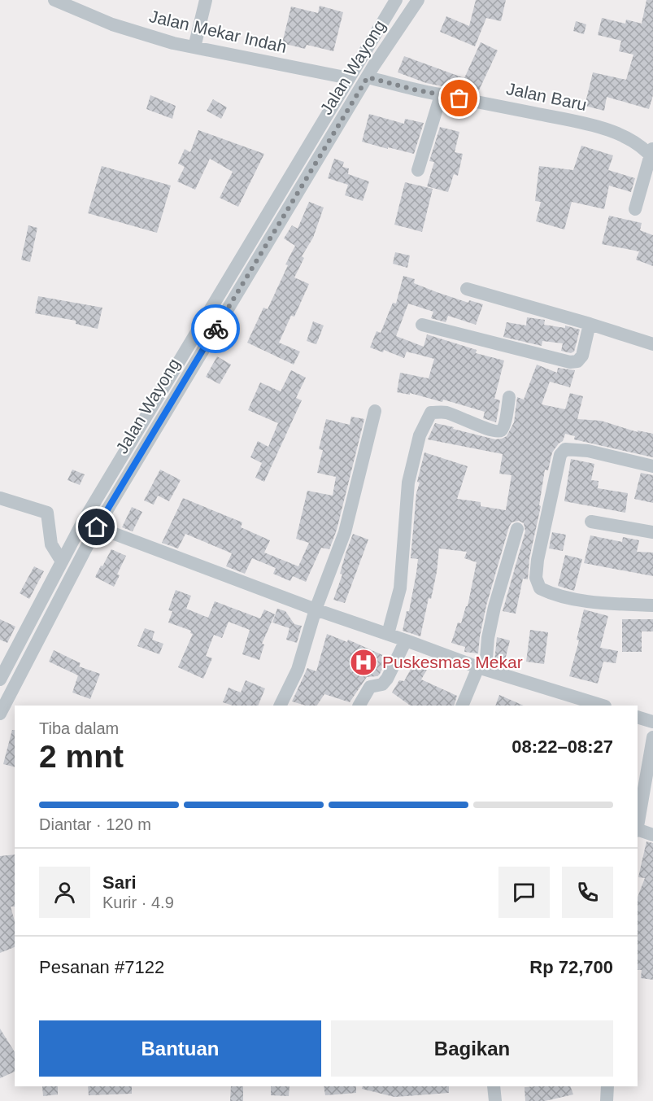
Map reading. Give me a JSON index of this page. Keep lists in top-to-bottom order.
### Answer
{
  "streets": {
    "street": ["Jalan Mekar Indah", "Jalan Wayong", "Jalan Baru"]
  },
  "crossings": [
    ["Jalan Mekar Indah", "Jalan Wayong"],
    ["Jalan Wayong", "Jalan Baru"]
  ],
  "places": {
    "hospital": ["Puskesmas Mekar"]
  },
  "page": {
    "heading": ["2 mnt", "Tiba dalam", "08:22–08:27"],
    "panel": [
      "Sari",
      "Kurir · 4.9",
      "Pesanan #7122",
      "Rp 72,700"
    ],
    "bar": "Diantar · 120 m",
    "buttons": ["Bantuan", "Bagikan"]
  }
}
